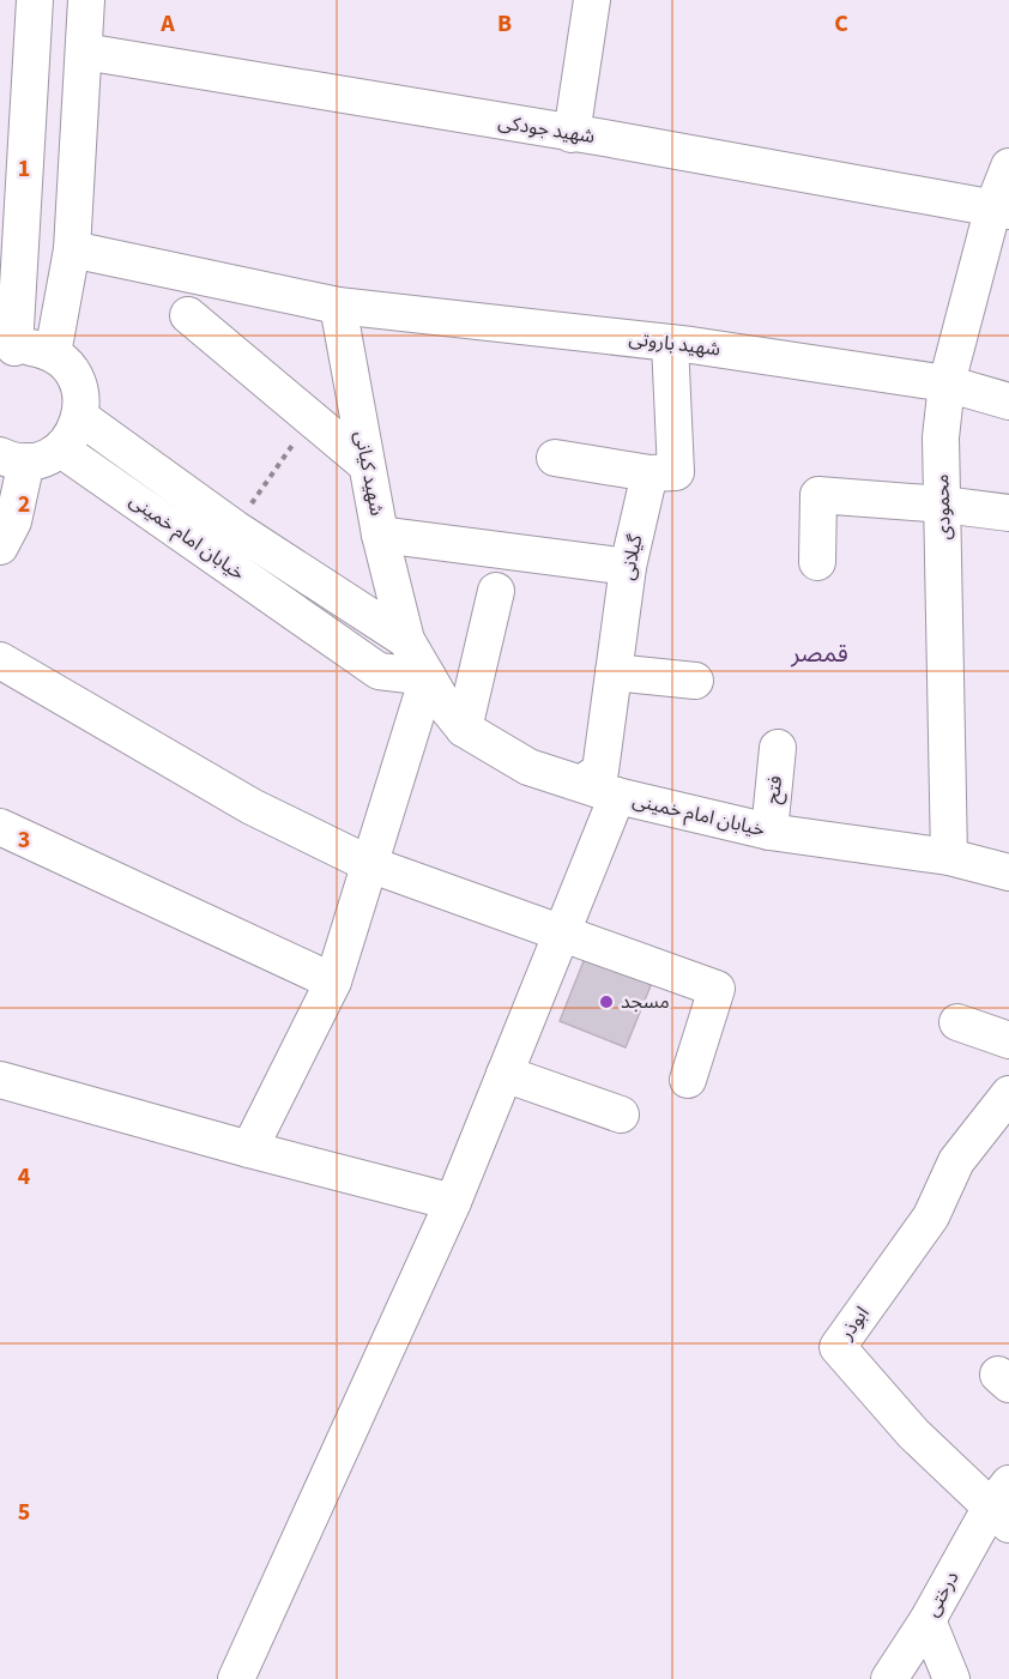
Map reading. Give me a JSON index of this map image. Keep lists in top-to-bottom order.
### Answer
{
  "streets": {
    "street": [
      "شهید جودکی",
      "شهید باروتی",
      "شهید کیانی",
      "محمودی",
      "خیابان امام خمینی",
      "گیلانی",
      "فتح",
      "ابوذر",
      "درختی"
    ]
  },
  "crossings": [
    ["شهید جودکی", "محمودی"],
    ["شهید باروتی", "شهید کیانی"],
    ["شهید باروتی", "محمودی"],
    ["شهید کیانی", "خیابان امام خمینی"],
    ["محمودی", "خیابان امام خمینی"],
    ["خیابان امام خمینی", "گیلانی"],
    ["خیابان امام خمینی", "فتح"],
    ["ابوذر", "درختی"]
  ],
  "districts": ["قمصر"],
  "places": ["مسجد"],
  "grid": {
    "columns": ["A", "B", "C"],
    "rows": [
      "1",
      "2",
      "3",
      "4",
      "5"
    ]
  }
}
